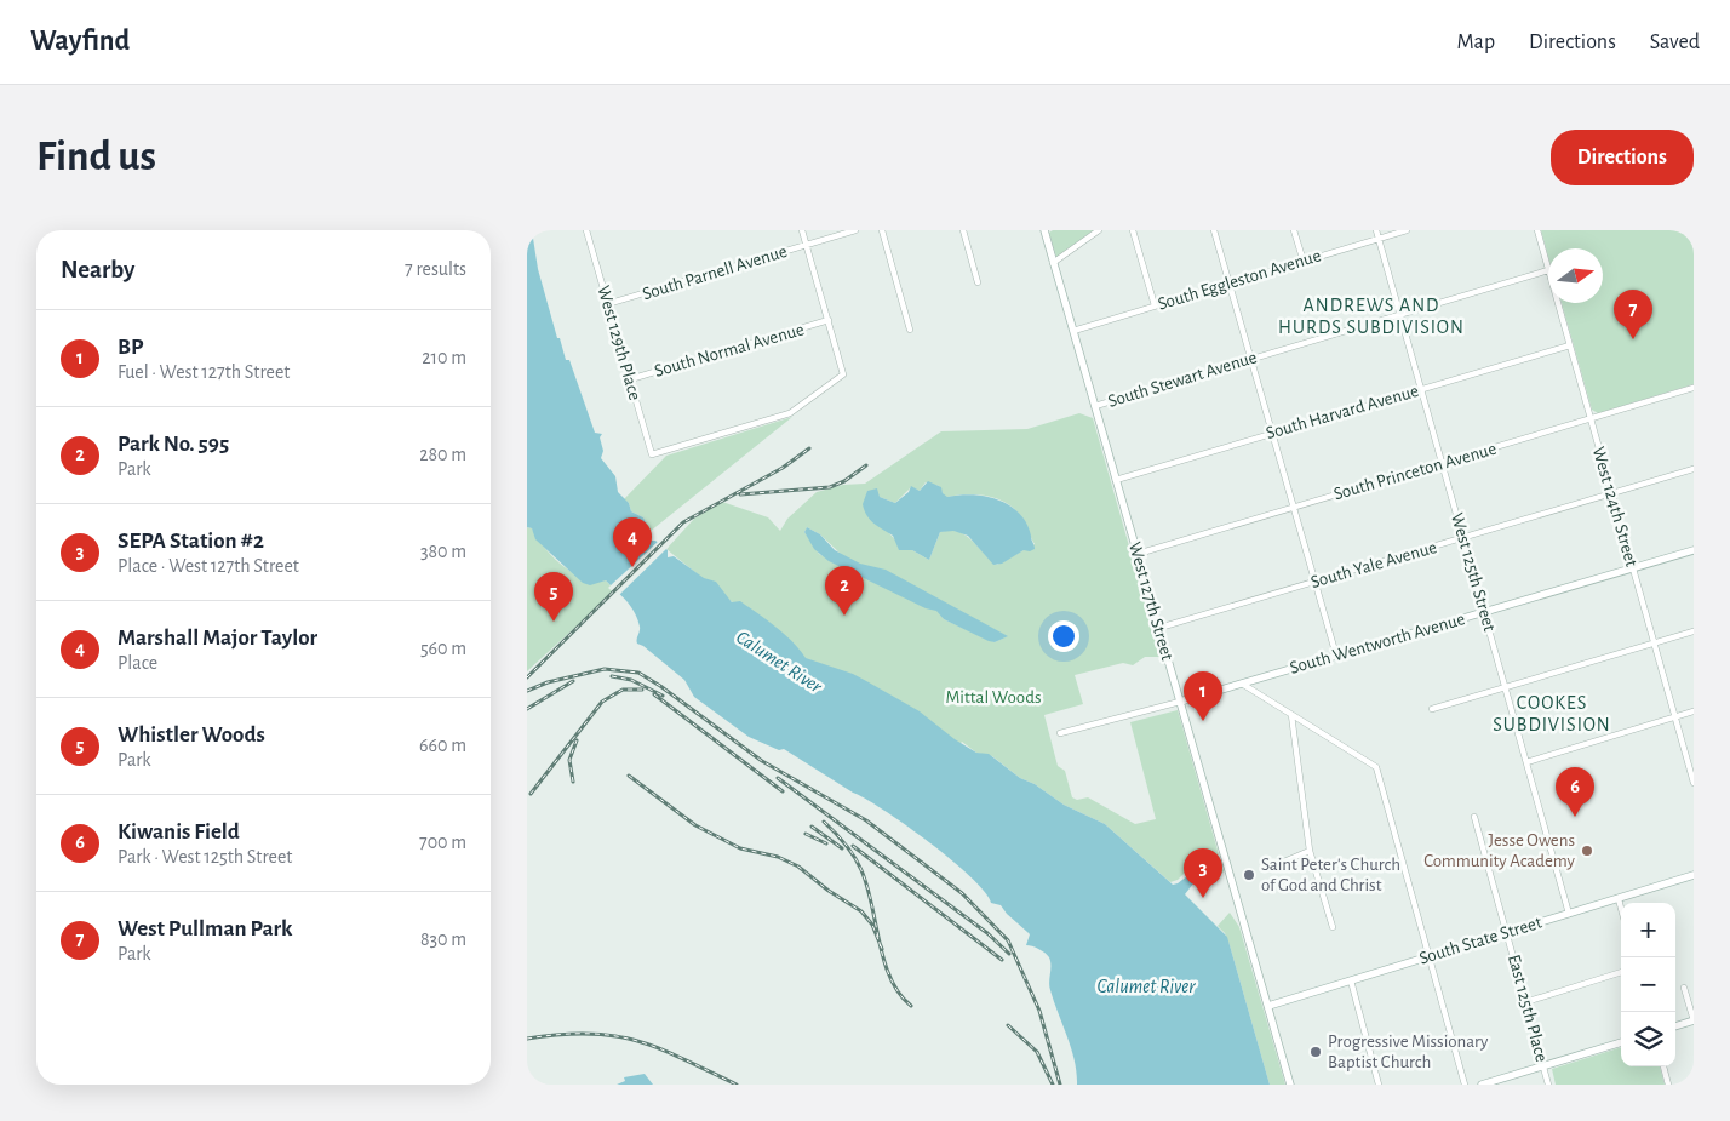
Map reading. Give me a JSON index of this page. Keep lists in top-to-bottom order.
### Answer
{
  "streets": {
    "main road": ["West 127th Street", "South Wentworth Avenue", "South State Street"],
    "street": [
      "South Parnell Avenue",
      "South Eggleston Avenue",
      "West 129th Place",
      "South Normal Avenue",
      "South Stewart Avenue",
      "South Harvard Avenue",
      "South Princeton Avenue",
      "West 124th Street",
      "South Yale Avenue",
      "West 125th Street",
      "East 125th Place"
    ]
  },
  "crossings": [
    ["South Parnell Avenue", "West 129th Place"],
    ["South Eggleston Avenue", "West 125th Street"],
    ["South Eggleston Avenue", "West 127th Street"],
    ["West 129th Place", "South Normal Avenue"],
    ["South Stewart Avenue", "West 124th Street"],
    ["South Stewart Avenue", "West 125th Street"],
    ["South Stewart Avenue", "West 127th Street"],
    ["South Harvard Avenue", "West 124th Street"],
    ["South Harvard Avenue", "West 125th Street"],
    ["South Harvard Avenue", "West 127th Street"],
    ["South Princeton Avenue", "West 124th Street"],
    ["South Princeton Avenue", "West 125th Street"],
    ["South Princeton Avenue", "West 127th Street"],
    ["West 124th Street", "South Yale Avenue"],
    ["West 124th Street", "South Wentworth Avenue"],
    ["South Yale Avenue", "West 125th Street"],
    ["South Yale Avenue", "West 127th Street"],
    ["West 125th Street", "South Wentworth Avenue"],
    ["West 125th Street", "South State Street"],
    ["West 127th Street", "South Wentworth Avenue"],
    ["West 127th Street", "South State Street"],
    ["South State Street", "East 125th Place"]
  ],
  "districts": ["ANDREWS AND HURDS SUBDIVISION", "COOKES SUBDIVISION"],
  "water": ["Calumet River"],
  "parks": ["Mittal Woods"],
  "places": ["Jesse Owens Community Academy", "Saint Peter's Church of God and Christ", "Progressive Missionary Baptist Church"],
  "north": "right",
  "page": {
    "header": "Wayfind",
    "nav": ["Map", "Directions", "Saved"],
    "buttons": "Directions",
    "title": "Find us",
    "heading": ["Nearby", "7 results"],
    "pins": [
      "7",
      "4",
      "2",
      "5",
      "1",
      "6",
      "3"
    ],
    "list": [
      {
        "mark": "1",
        "name": "BP",
        "note": "Fuel · West 127th Street",
        "value": "210 m"
      },
      {
        "mark": "2",
        "name": "Park No. 595",
        "note": "Park",
        "value": "280 m"
      },
      {
        "mark": "3",
        "name": "SEPA Station #2",
        "note": "Place · West 127th Street",
        "value": "380 m"
      },
      {
        "mark": "4",
        "name": "Marshall Major Taylor",
        "note": "Place",
        "value": "560 m"
      },
      {
        "mark": "5",
        "name": "Whistler Woods",
        "note": "Park",
        "value": "660 m"
      },
      {
        "mark": "6",
        "name": "Kiwanis Field",
        "note": "Park · West 125th Street",
        "value": "700 m"
      },
      {
        "mark": "7",
        "name": "West Pullman Park",
        "note": "Park",
        "value": "830 m"
      }
    ],
    "map_buttons": ["+", "−"]
  }
}
